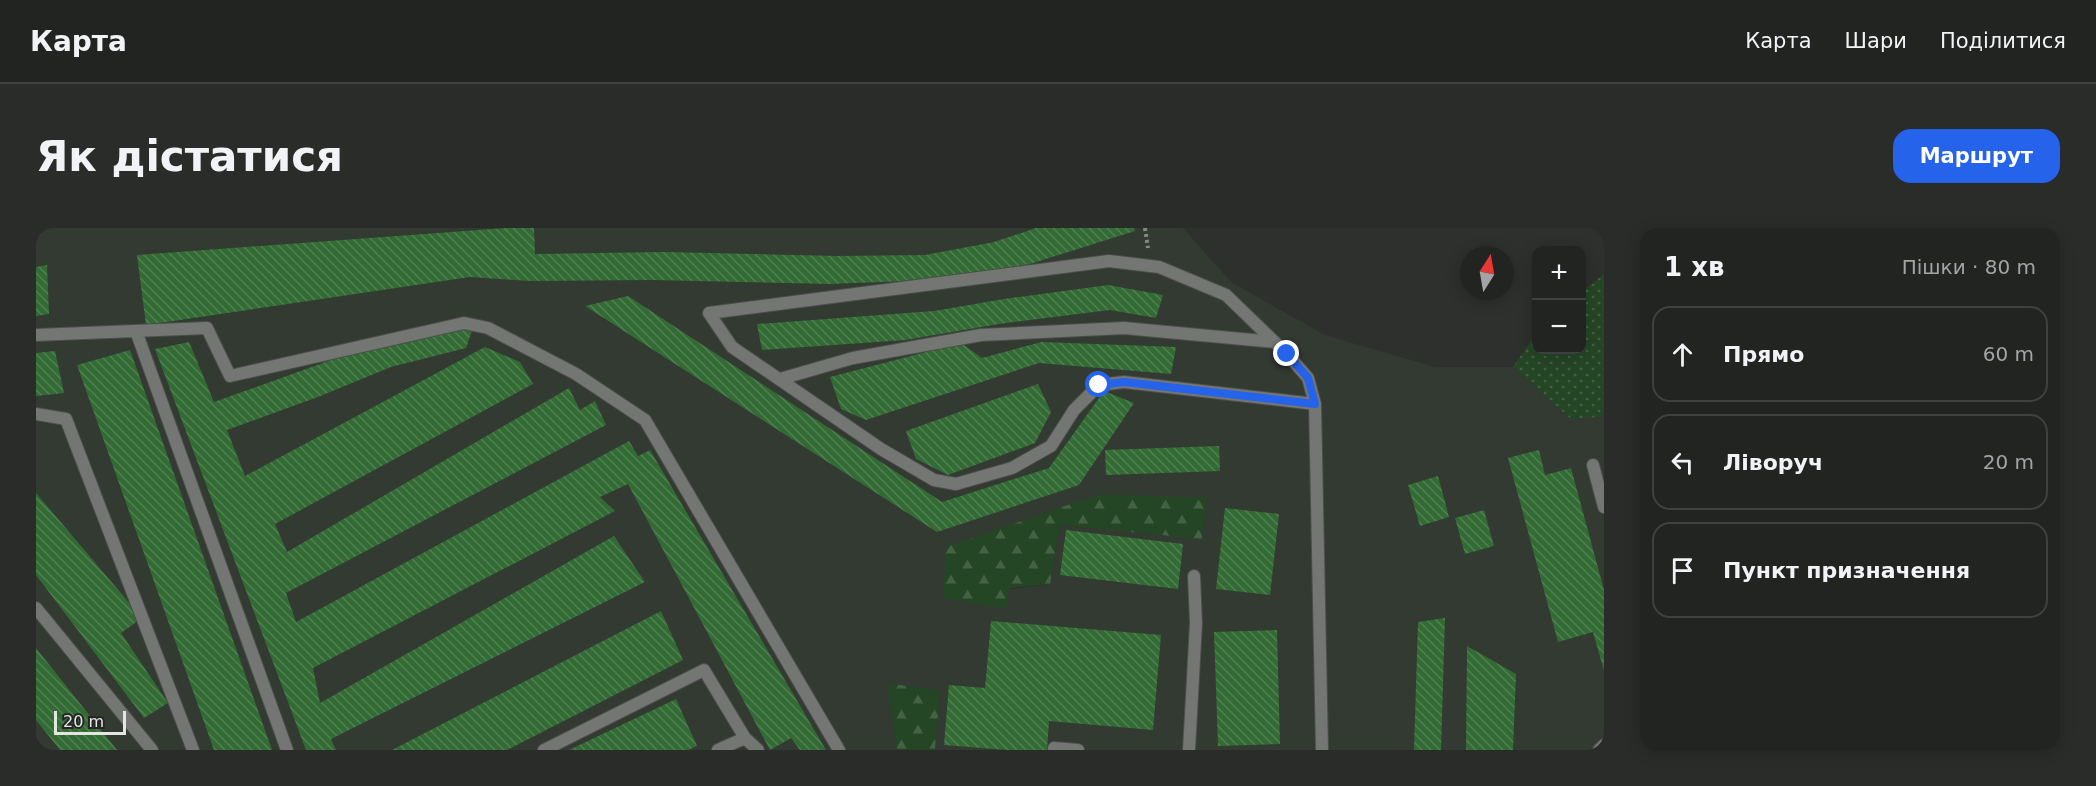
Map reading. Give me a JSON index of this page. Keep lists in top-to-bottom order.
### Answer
{
  "scale_bar": "20 m",
  "north": "top",
  "page": {
    "header": "Карта",
    "nav": ["Карта", "Шари", "Поділитися"],
    "buttons": "Маршрут",
    "title": "Як дістатися",
    "heading": ["1 хв", "Пішки · 80 m"],
    "map_buttons": ["+", "−"],
    "list": [
      ["Прямо", "60 m"],
      ["Ліворуч", "20 m"],
      "Пункт призначення"
    ],
    "scale": "20 m"
  }
}
